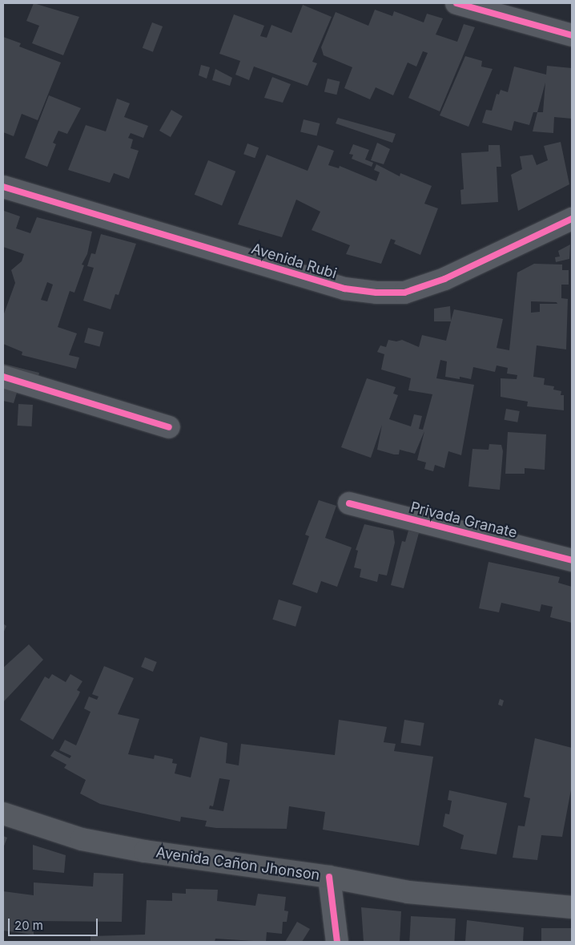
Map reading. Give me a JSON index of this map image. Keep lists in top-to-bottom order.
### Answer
{
  "streets": {
    "main road": ["Avenida Cañon Jhonson"],
    "street": ["Avenida Rubi", "Privada Granate"]
  },
  "scale_bar": "20 m"
}
